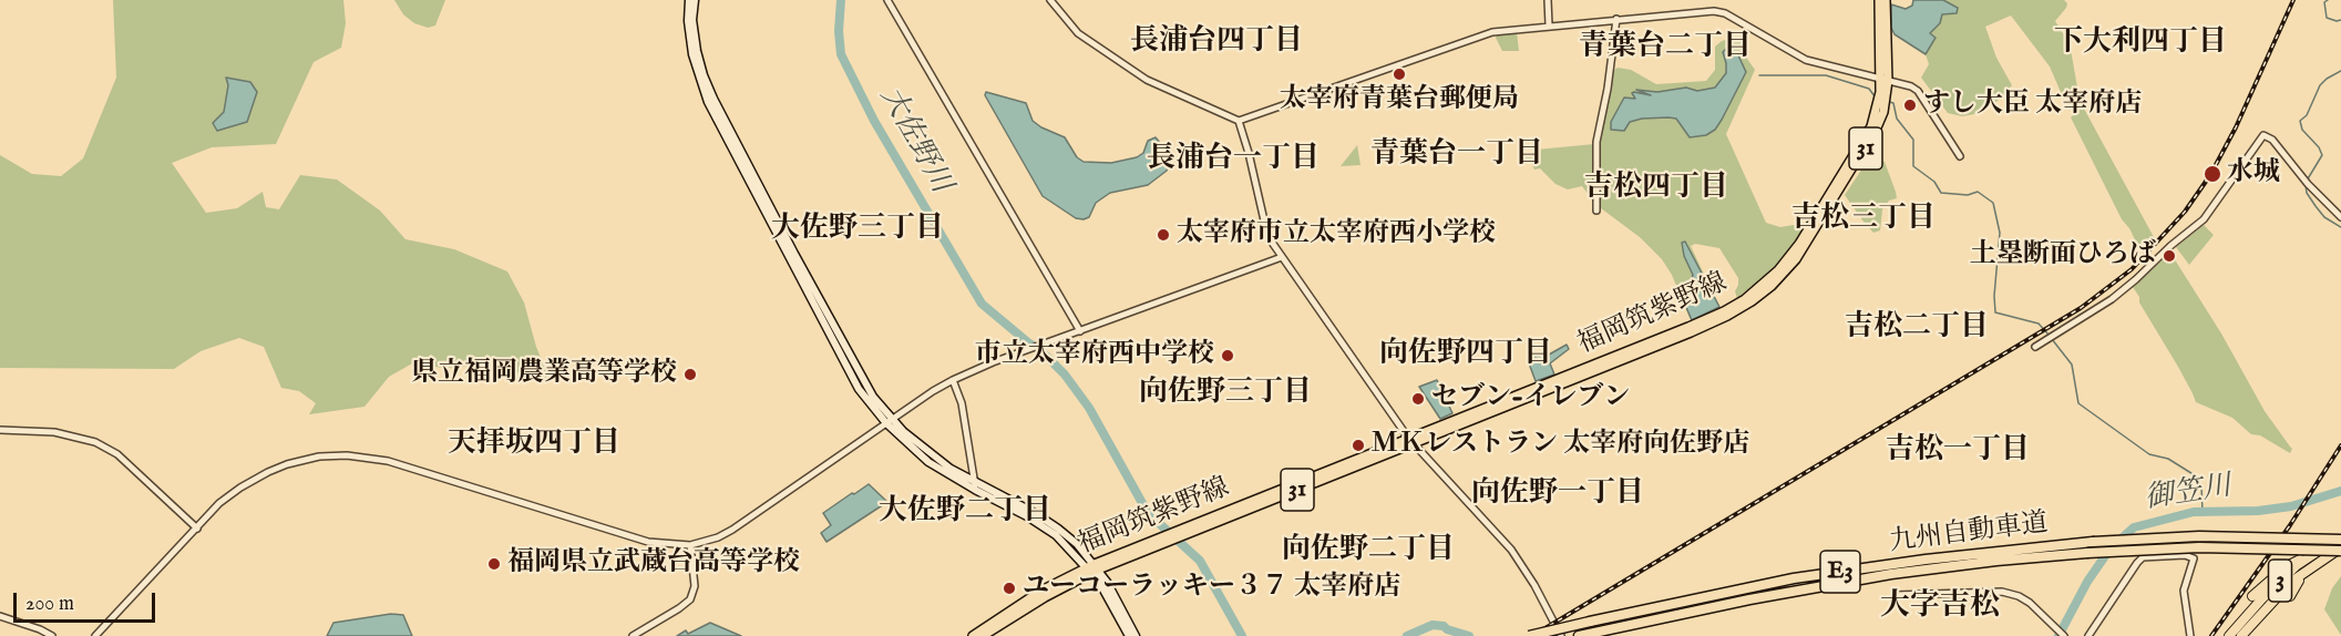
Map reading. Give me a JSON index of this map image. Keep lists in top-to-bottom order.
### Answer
{
  "streets": {
    "highway": ["九州自動車道", "E3", "3"],
    "main road": ["31", "福岡筑紫野線"]
  },
  "crossings": [
    ["九州自動車道", "3"]
  ],
  "districts": [
    "長浦台四丁目",
    "下大利四丁目",
    "青葉台二丁目",
    "青葉台一丁目",
    "長浦台一丁目",
    "吉松四丁目",
    "吉松三丁目",
    "大佐野三丁目",
    "吉松二丁目",
    "向佐野四丁目",
    "向佐野三丁目",
    "天拝坂四丁目",
    "吉松一丁目",
    "向佐野一丁目",
    "大佐野二丁目",
    "向佐野二丁目",
    "大字吉松"
  ],
  "water": ["大佐野川", "御笠川"],
  "places": [
    "太宰府青葉台郵便局",
    "すし大臣 太宰府店",
    "水城",
    "太宰府市立太宰府西小学校",
    "土塁断面ひろば",
    "市立太宰府西中学校",
    "県立福岡農業高等学校",
    "セブン-イレブン",
    "ＭＫレストラン 太宰府向佐野店",
    "福岡県立武蔵台高等学校",
    "ユーコーラッキー３７ 太宰府店"
  ],
  "scale_bar": "200 m"
}
